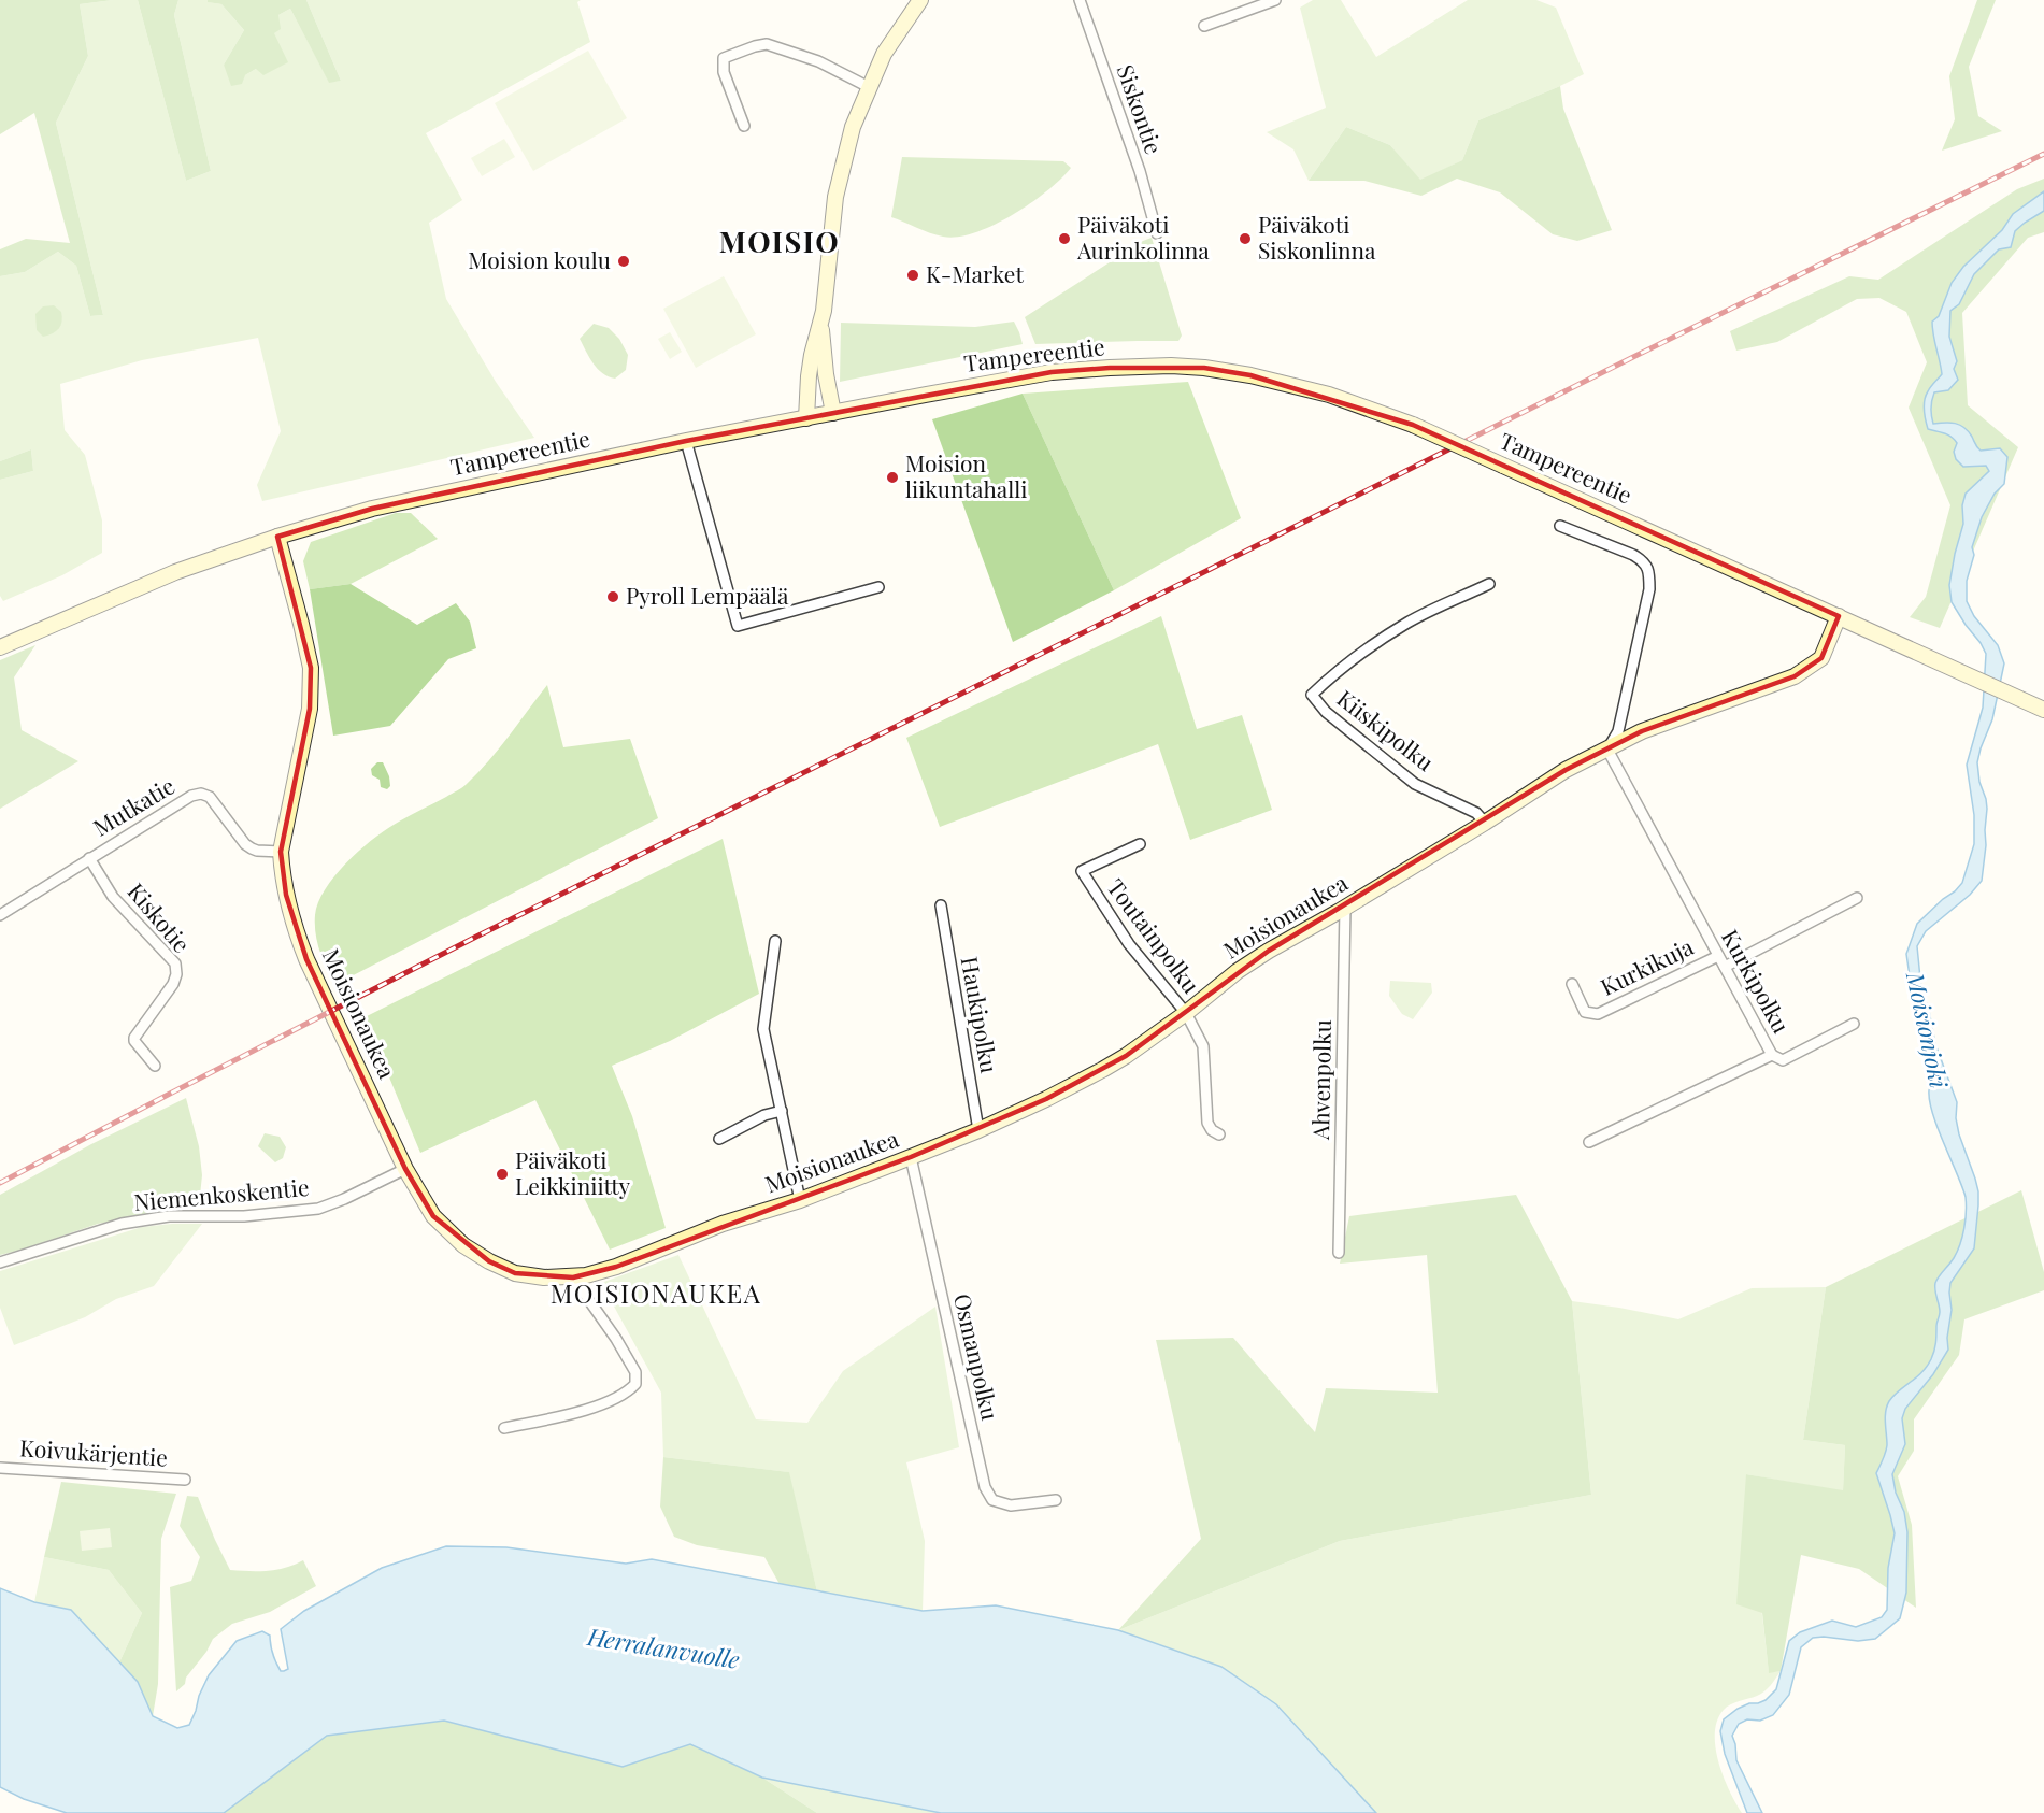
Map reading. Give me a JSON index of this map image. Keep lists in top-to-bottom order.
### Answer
{
  "streets": {
    "street": [
      "Siskontie",
      "Tampereentie",
      "Kiiskipolku",
      "Mutkatie",
      "Moisionaukea",
      "Kiskotie",
      "Toutainpolku",
      "Kurkikuja",
      "Kurkipolku",
      "Haukipolku",
      "Ahvenpolku",
      "Niemenkoskentie",
      "Osmanpolku",
      "Koivukärjentie"
    ]
  },
  "crossings": [
    ["Tampereentie", "Moisionaukea"],
    ["Kiiskipolku", "Moisionaukea"],
    ["Mutkatie", "Moisionaukea"],
    ["Mutkatie", "Kiskotie"],
    ["Moisionaukea", "Toutainpolku"],
    ["Moisionaukea", "Kurkipolku"],
    ["Moisionaukea", "Haukipolku"],
    ["Moisionaukea", "Ahvenpolku"],
    ["Moisionaukea", "Niemenkoskentie"],
    ["Moisionaukea", "Osmanpolku"],
    ["Kurkikuja", "Kurkipolku"]
  ],
  "districts": ["MOISIO", "MOISIONAUKEA"],
  "water": ["Moisionjoki", "Herralanvuolle"],
  "places": [
    "Päiväkoti Aurinkolinna",
    "Päiväkoti Siskonlinna",
    "Moision koulu",
    "K-Market",
    "Moision liikuntahalli",
    "Pyroll Lempäälä",
    "Päiväkoti Leikkiniitty"
  ]
}
